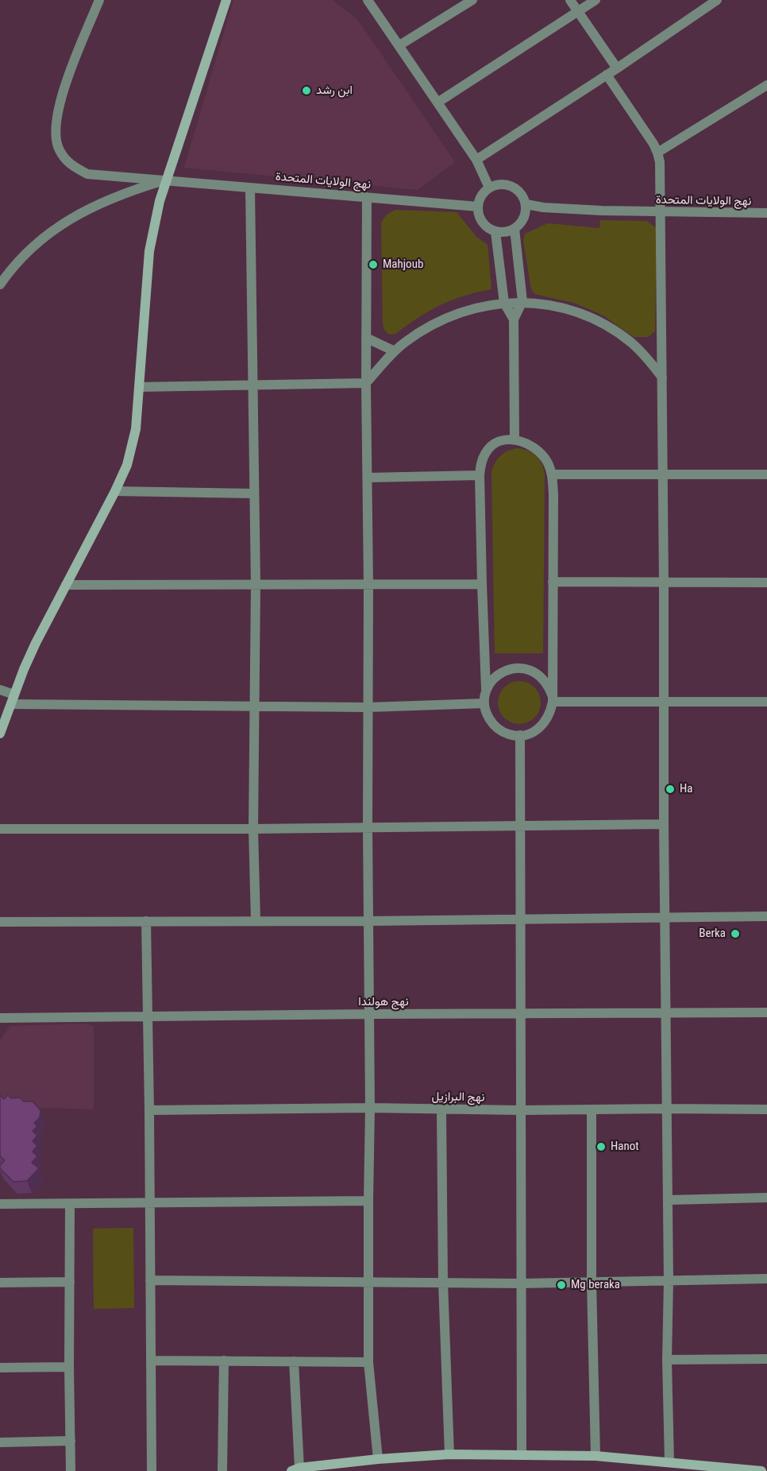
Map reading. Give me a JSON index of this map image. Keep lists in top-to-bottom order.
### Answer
{
  "streets": {
    "street": ["نهج الولايات المتحدة", "نهج هولندا", "نهج البرازيل"]
  },
  "places": [
    "ابن رشد",
    "Mahjoub",
    "Ha",
    "Berka",
    "Hanot",
    "Mg beraka"
  ]
}
